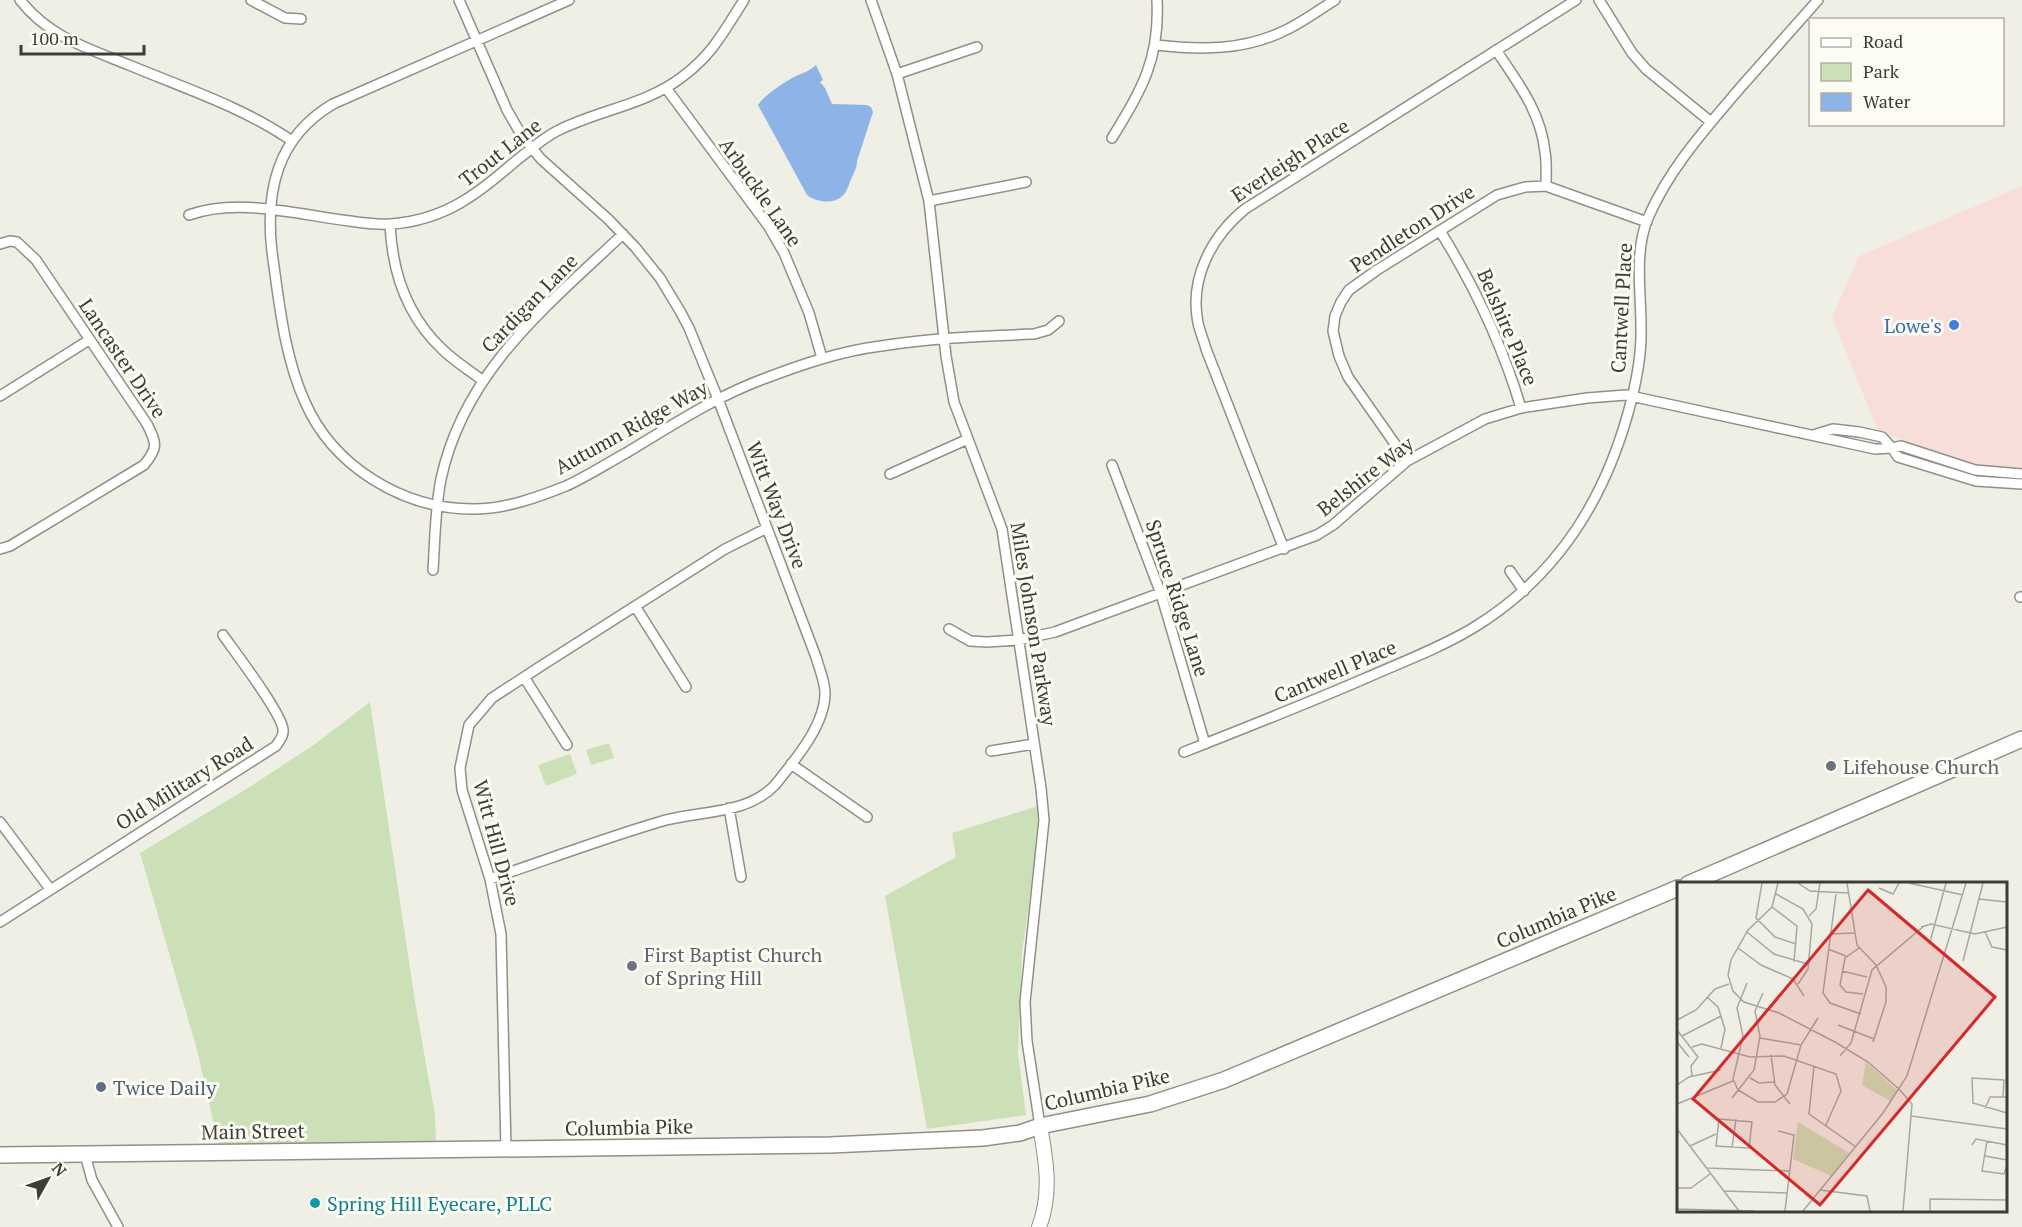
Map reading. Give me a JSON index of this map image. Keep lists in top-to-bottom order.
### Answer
{
  "streets": {
    "main road": ["Columbia Pike", "Main Street"],
    "street": [
      "Trout Lane",
      "Everleigh Place",
      "Arbuckle Lane",
      "Pendleton Drive",
      "Cardigan Lane",
      "Cantwell Place",
      "Belshire Place",
      "Lancaster Drive",
      "Autumn Ridge Way",
      "Belshire Way",
      "Witt Way Drive",
      "Spruce Ridge Lane",
      "Miles Johnson Parkway",
      "Old Military Road",
      "Witt Hill Drive"
    ]
  },
  "crossings": [
    ["Trout Lane", "Arbuckle Lane"],
    ["Trout Lane", "Autumn Ridge Way"],
    ["Trout Lane", "Witt Way Drive"],
    ["Everleigh Place", "Belshire Way"],
    ["Arbuckle Lane", "Autumn Ridge Way"],
    ["Pendleton Drive", "Cantwell Place"],
    ["Pendleton Drive", "Belshire Place"],
    ["Pendleton Drive", "Belshire Way"],
    ["Cardigan Lane", "Autumn Ridge Way"],
    ["Cardigan Lane", "Witt Way Drive"],
    ["Cantwell Place", "Belshire Way"],
    ["Cantwell Place", "Spruce Ridge Lane"],
    ["Belshire Place", "Belshire Way"],
    ["Autumn Ridge Way", "Witt Way Drive"],
    ["Autumn Ridge Way", "Miles Johnson Parkway"],
    ["Belshire Way", "Spruce Ridge Lane"],
    ["Belshire Way", "Miles Johnson Parkway"],
    ["Witt Way Drive", "Witt Hill Drive"],
    ["Miles Johnson Parkway", "Columbia Pike"],
    ["Witt Hill Drive", "Columbia Pike"],
    ["Witt Hill Drive", "Main Street"],
    ["Columbia Pike", "Main Street"]
  ],
  "places": [
    "Lowe's",
    "Lifehouse Church",
    "First Baptist Church of Spring Hill",
    "Twice Daily",
    "Spring Hill Eyecare, PLLC"
  ],
  "legend": ["Road", "Park", "Water"],
  "scale_bar": "100 m",
  "north": "top right"
}
